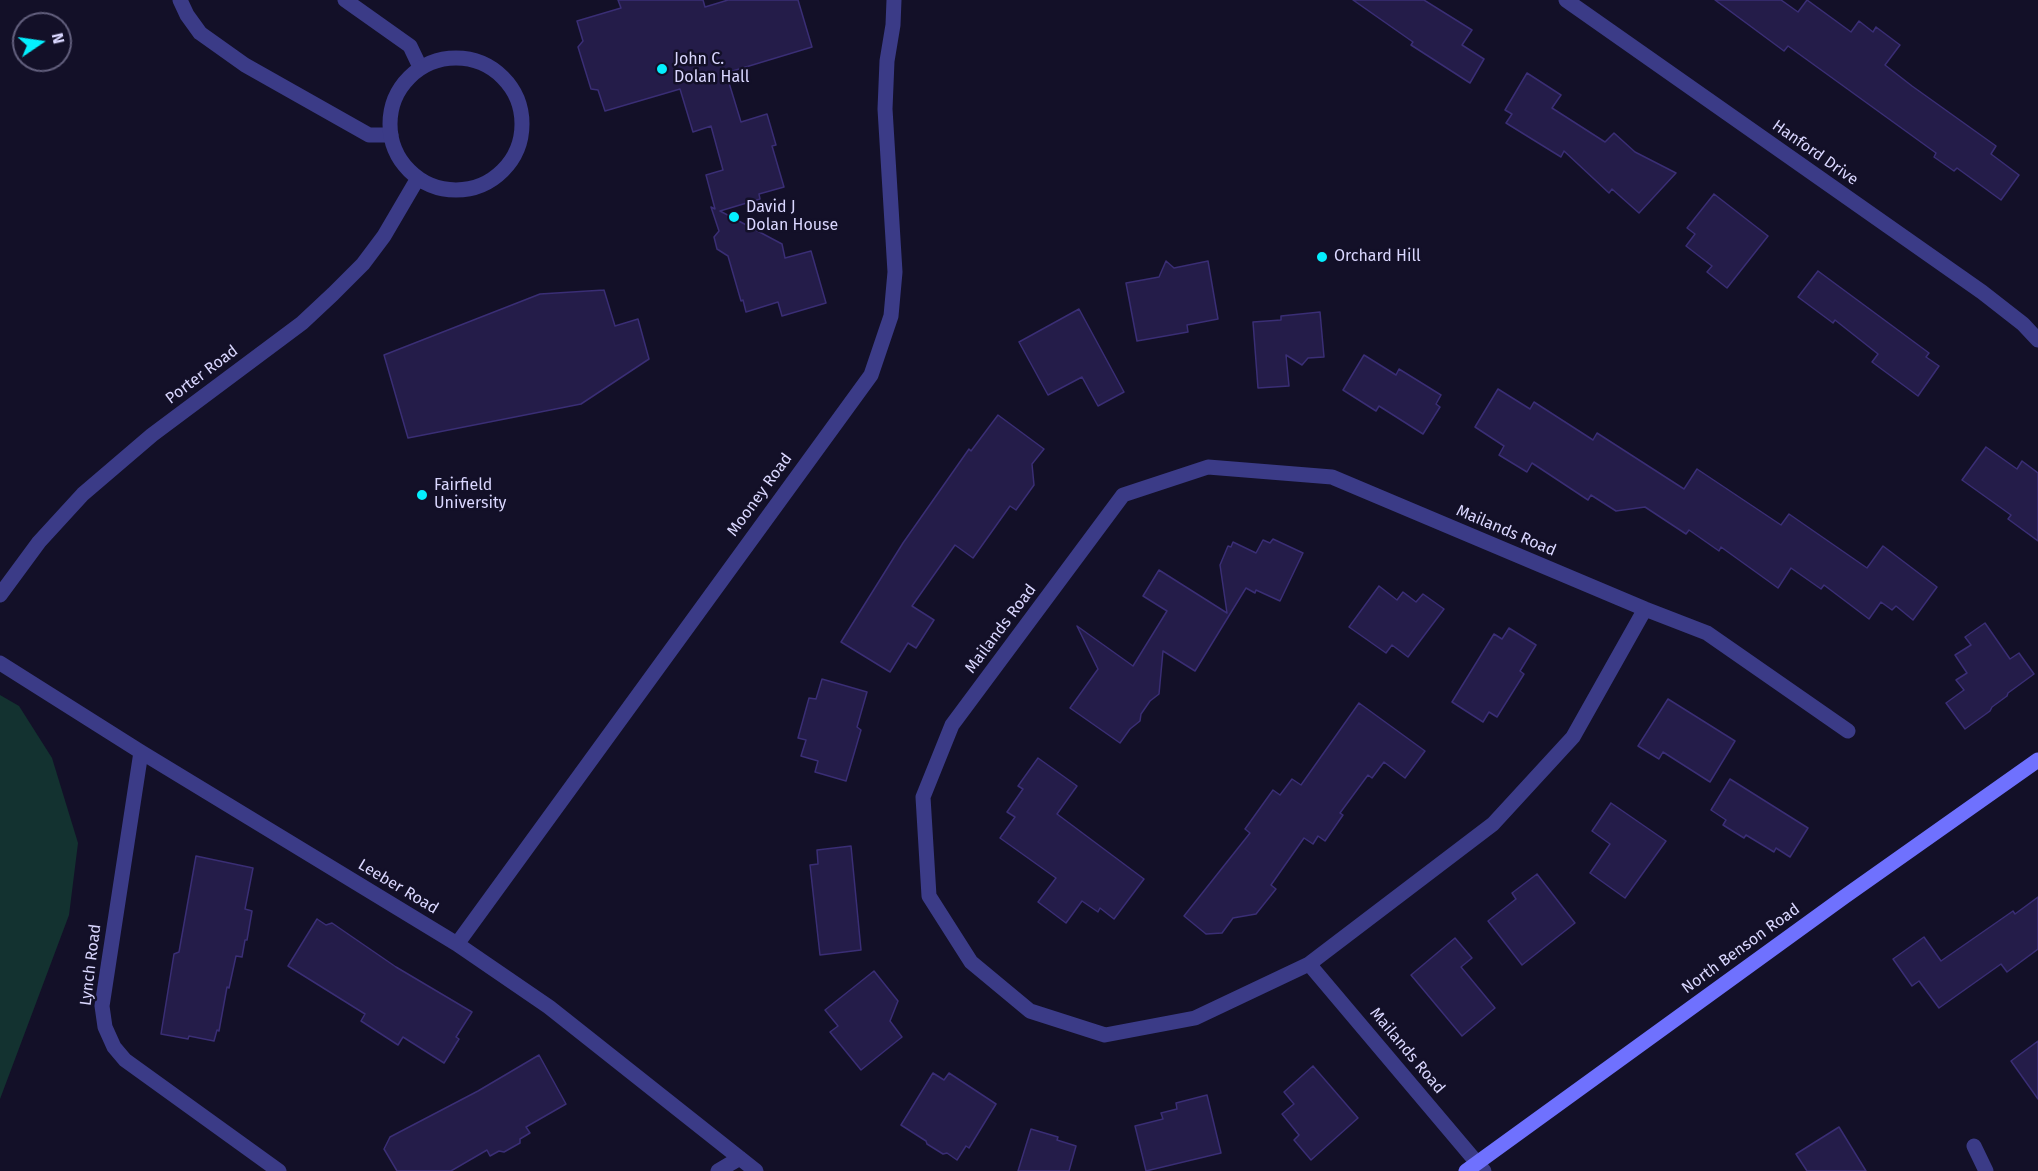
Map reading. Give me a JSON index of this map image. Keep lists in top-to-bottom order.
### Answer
{
  "streets": {
    "main road": ["North Benson Road"],
    "street": [
      "Hanford Drive",
      "Porter Road",
      "Mooney Road",
      "Mailands Road",
      "Leeber Road",
      "Lynch Road"
    ]
  },
  "crossings": [
    ["Mooney Road", "Leeber Road"],
    ["Mailands Road", "North Benson Road"],
    ["Leeber Road", "Lynch Road"]
  ],
  "places": [
    "John C. Dolan Hall",
    "David J Dolan House",
    "Orchard Hill",
    "Fairfield University"
  ],
  "north": "right"
}
